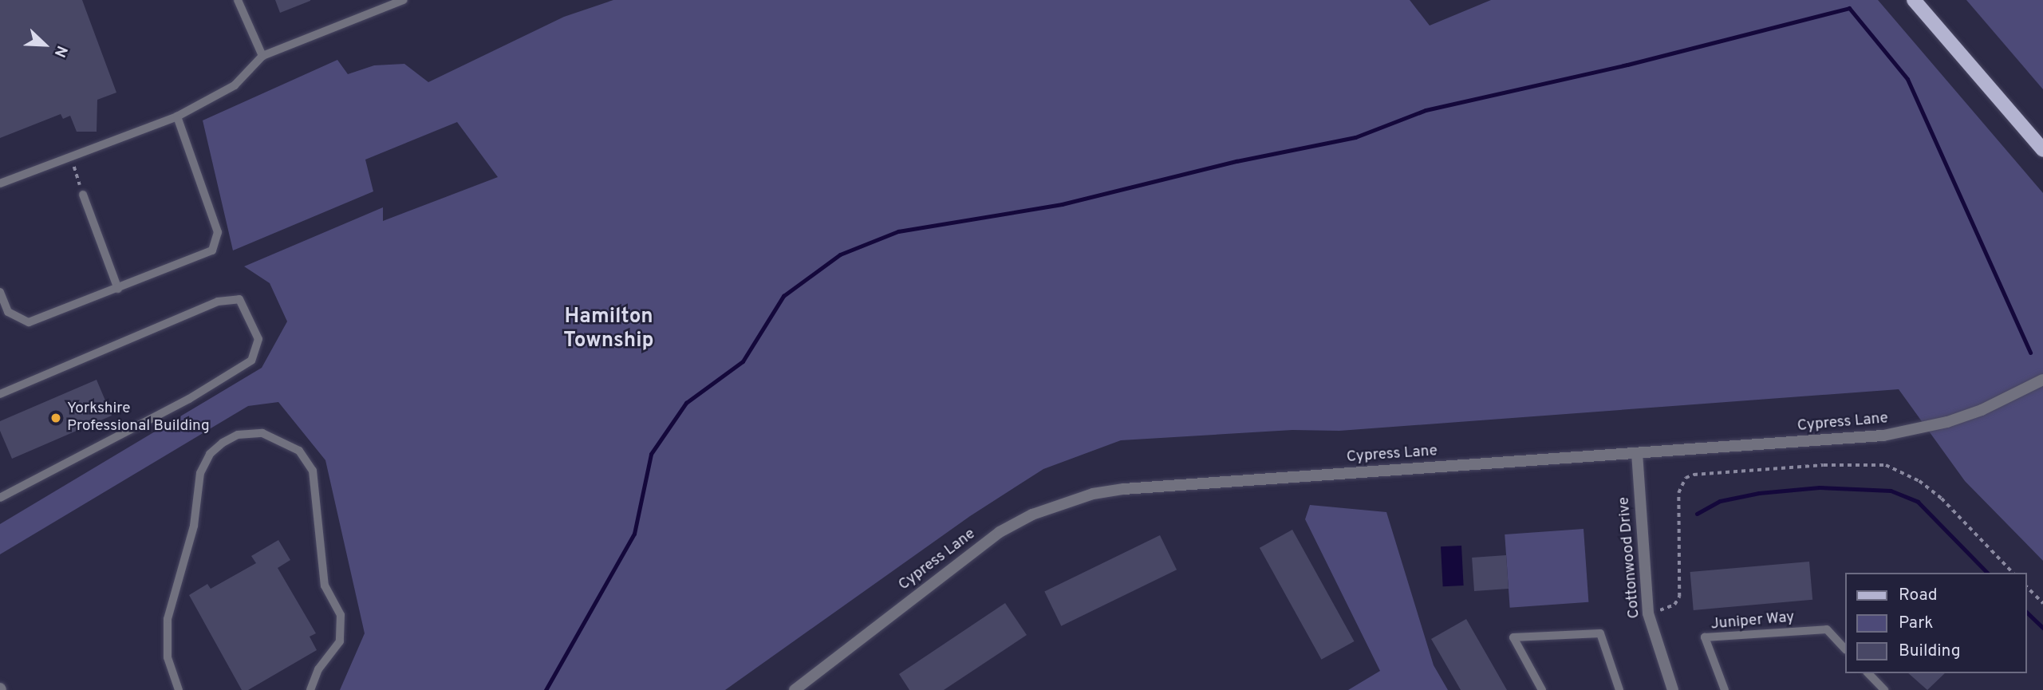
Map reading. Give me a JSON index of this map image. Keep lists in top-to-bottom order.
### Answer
{
  "streets": {
    "street": ["Cypress Lane", "Cottonwood Drive"],
    "lane": ["Juniper Way"]
  },
  "crossings": [
    ["Cypress Lane", "Cottonwood Drive"]
  ],
  "districts": ["Hamilton Township"],
  "places": ["Yorkshire Professional Building"],
  "legend": ["Road", "Park", "Building"],
  "north": "bottom right"
}
